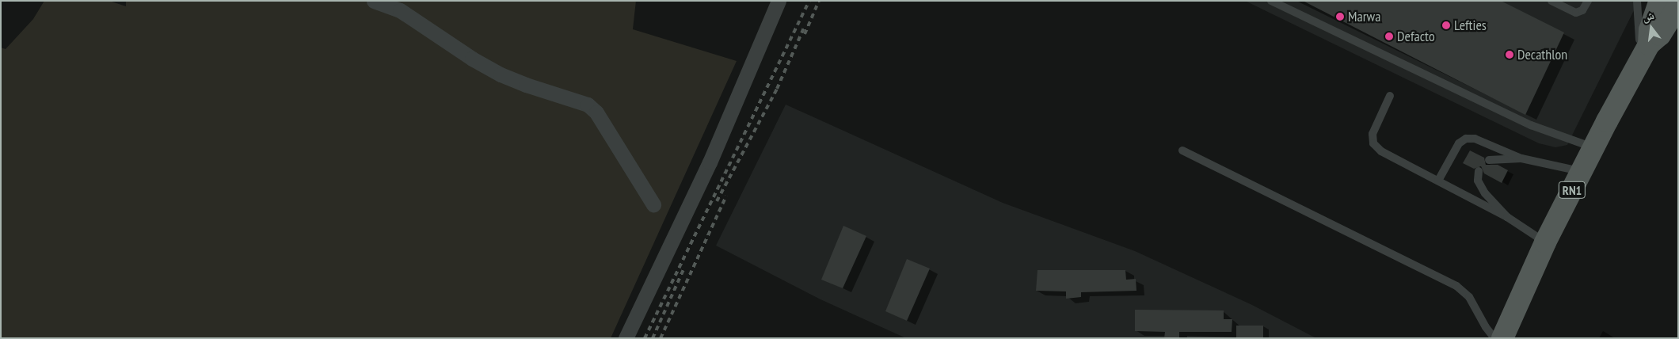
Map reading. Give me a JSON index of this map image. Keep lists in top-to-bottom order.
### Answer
{
  "streets": {
    "main road": ["RN1"]
  },
  "places": [
    "Marwa",
    "Lefties",
    "Defacto",
    "Decathlon"
  ],
  "north": "top"
}
